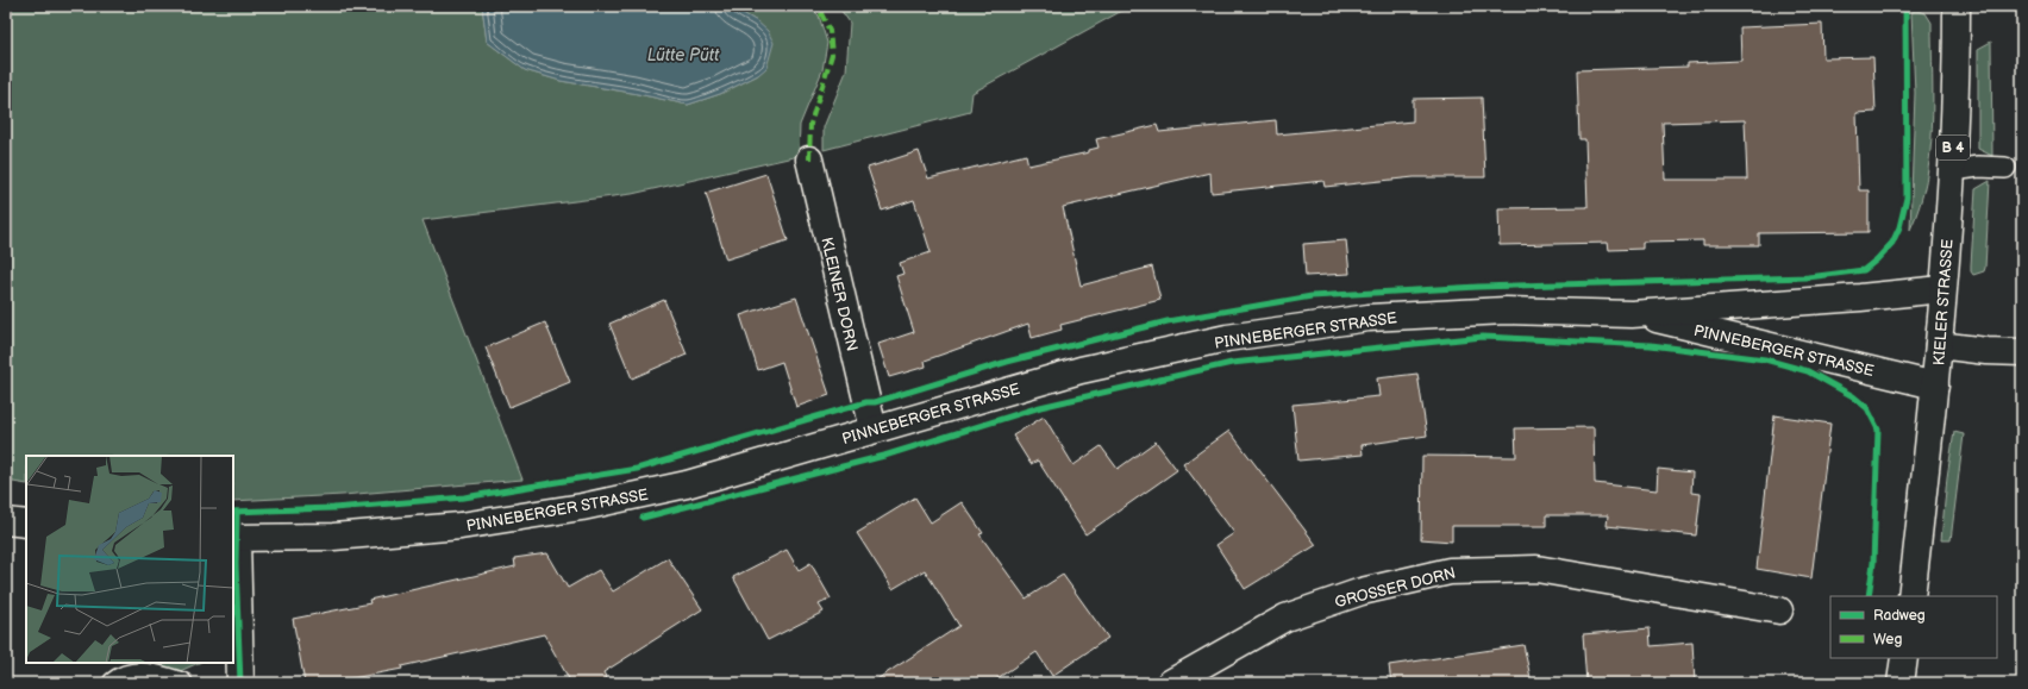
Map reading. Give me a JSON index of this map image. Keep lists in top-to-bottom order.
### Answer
{
  "streets": {
    "main road": [
      "B 4",
      "KLEINER DORN",
      "KIELER STRASSE",
      "PINNEBERGER STRASSE",
      "GROSSER DORN"
    ]
  },
  "crossings": [
    ["KLEINER DORN", "PINNEBERGER STRASSE"],
    ["KIELER STRASSE", "PINNEBERGER STRASSE"]
  ],
  "water": ["Lütte Pütt"],
  "legend": ["Radweg", "Weg"]
}
